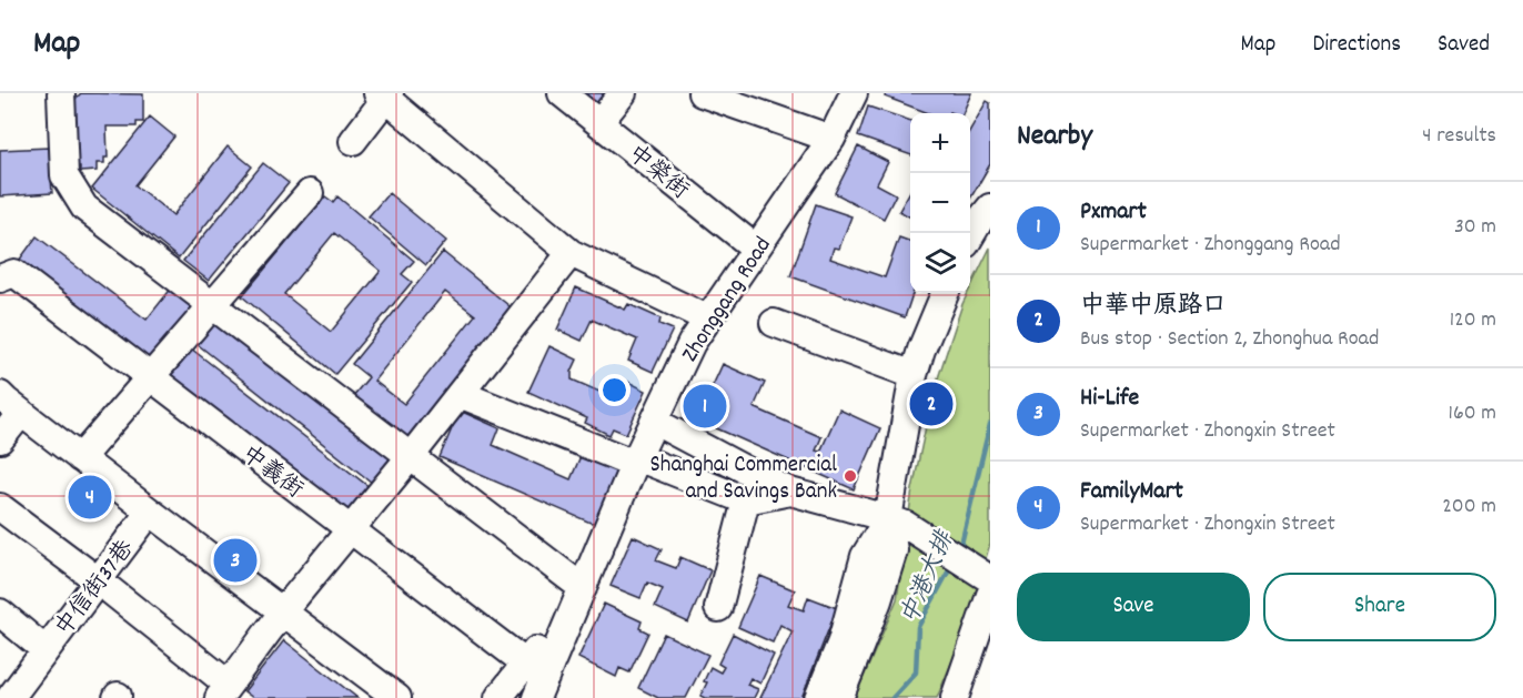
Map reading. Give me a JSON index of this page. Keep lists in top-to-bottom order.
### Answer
{
  "streets": {
    "street": [
      "中榮街",
      "Zhonggang Road",
      "中義街",
      "中信街37巷"
    ]
  },
  "crossings": [
    ["中榮街", "Zhonggang Road"],
    ["Zhonggang Road", "中義街"]
  ],
  "water": ["中港大排"],
  "places": ["Shanghai Commercial and Savings Bank"],
  "page": {
    "header": "Map",
    "nav": ["Map", "Directions", "Saved"],
    "heading": ["Nearby", "4 results"],
    "map_buttons": ["+", "−"],
    "list": [
      {
        "mark": "1",
        "name": "Pxmart",
        "note": "Supermarket · Zhonggang Road",
        "value": "30 m"
      },
      {
        "mark": "2",
        "name": "中華中原路口",
        "note": "Bus stop · Section 2, Zhonghua Road",
        "value": "120 m"
      },
      {
        "mark": "3",
        "name": "Hi-Life",
        "note": "Supermarket · Zhongxin Street",
        "value": "160 m"
      },
      {
        "mark": "4",
        "name": "FamilyMart",
        "note": "Supermarket · Zhongxin Street",
        "value": "200 m"
      }
    ],
    "pins": [
      "2",
      "1",
      "4",
      "3"
    ],
    "buttons": ["Save", "Share"]
  }
}
